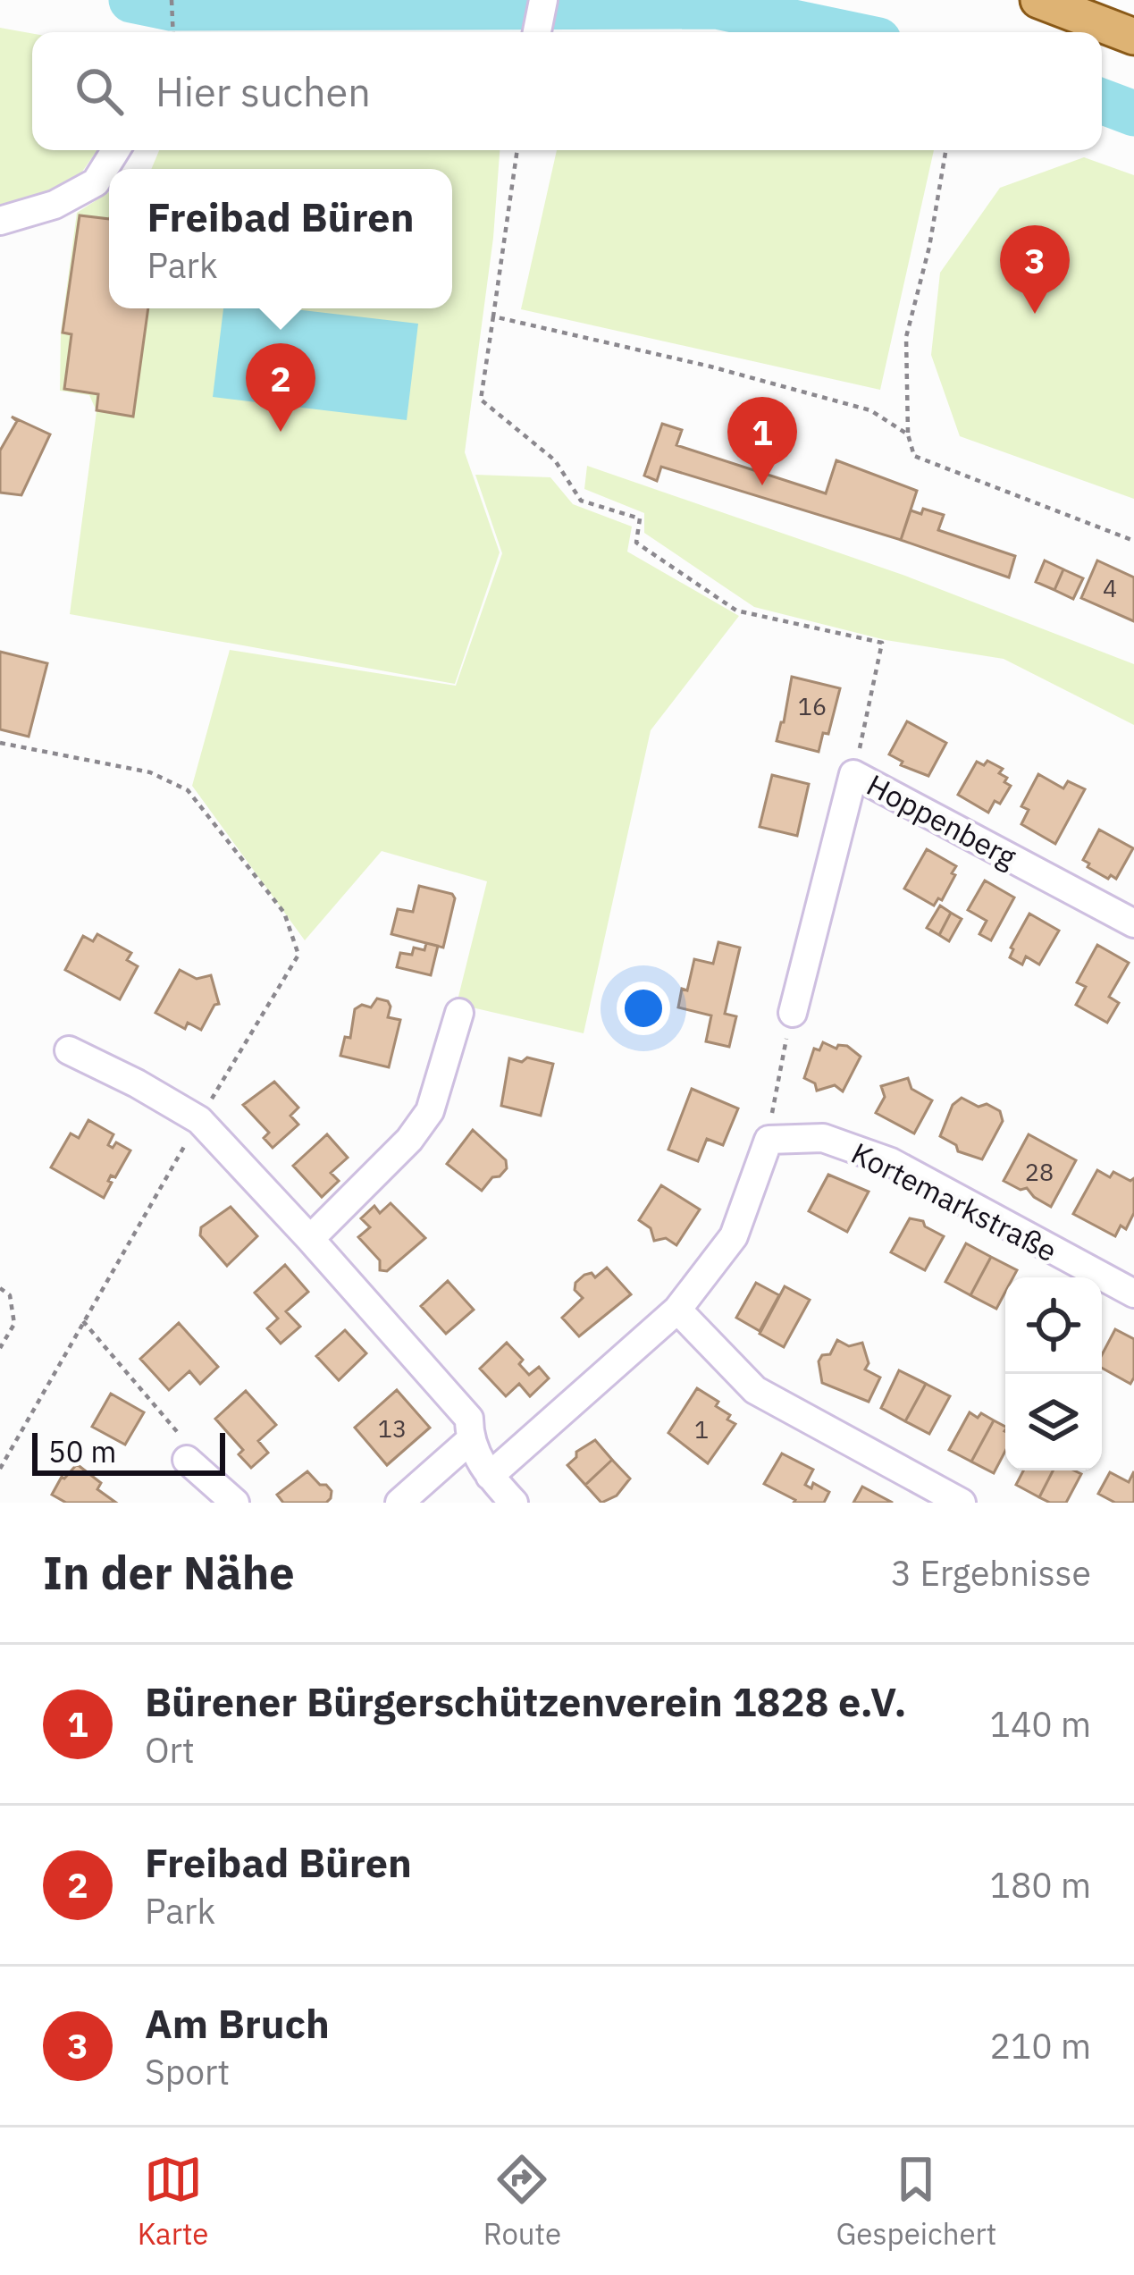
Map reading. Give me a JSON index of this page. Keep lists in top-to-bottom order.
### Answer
{
  "streets": {
    "street": ["Hoppenberg", "Kortemarkstraße"]
  },
  "house_numbers": [
    "4",
    "16",
    "28",
    "13",
    "1"
  ],
  "scale_bar": "50 m",
  "page": {
    "search": "Hier suchen",
    "popup": ["Freibad Büren", "Park"],
    "pins": ["3", "2", "1"],
    "scale": "50 m",
    "heading": ["In der Nähe", "3 Ergebnisse"],
    "list": [
      {
        "mark": "1",
        "name": "Bürener Bürgerschützenverein 1828 e.V.",
        "note": "Ort",
        "value": "140 m"
      },
      {
        "mark": "2",
        "name": "Freibad Büren",
        "note": "Park",
        "value": "180 m"
      },
      {
        "mark": "3",
        "name": "Am Bruch",
        "note": "Sport",
        "value": "210 m"
      }
    ],
    "nav": ["Karte", "Route", "Gespeichert"]
  }
}
